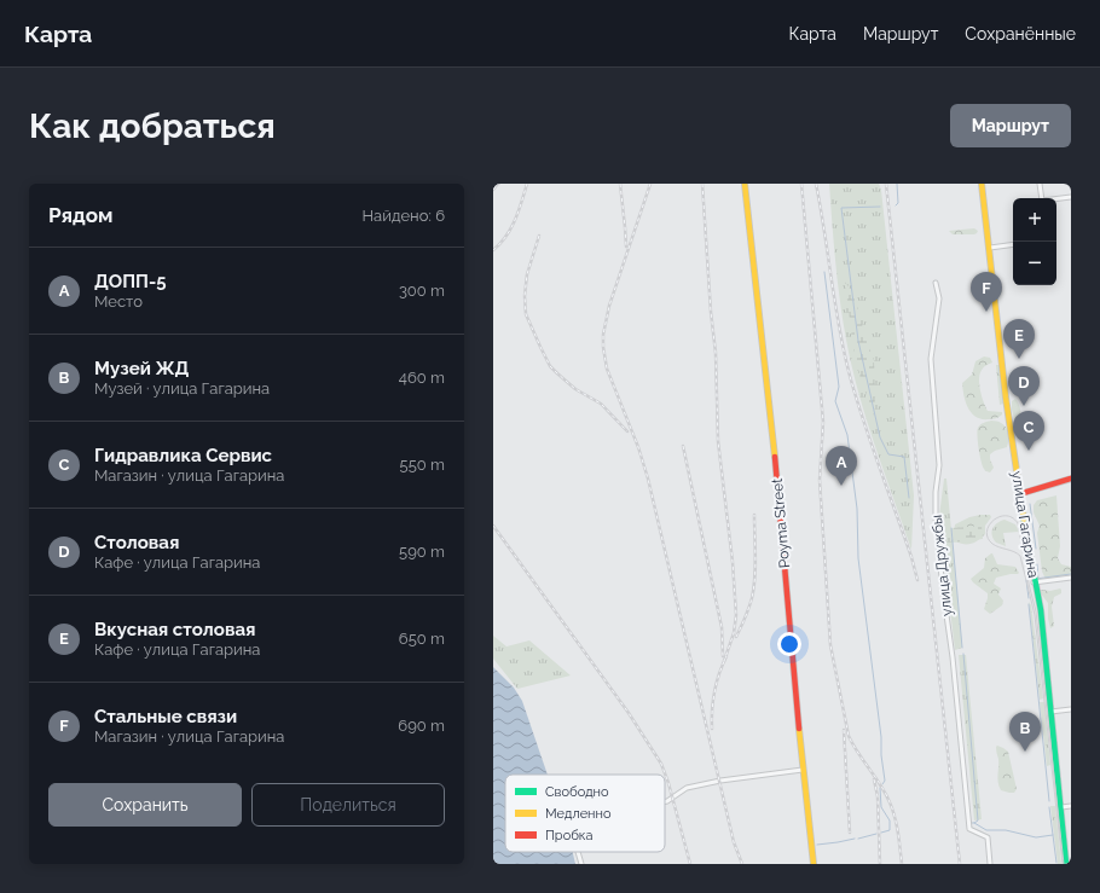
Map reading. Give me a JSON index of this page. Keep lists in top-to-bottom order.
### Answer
{
  "streets": {
    "main road": ["Poyma Street", "улица Гагарина"],
    "street": ["улица Дружбы"]
  },
  "legend": ["Свободно", "Медленно", "Пробка"],
  "page": {
    "header": "Карта",
    "nav": ["Карта", "Маршрут", "Сохранённые"],
    "buttons": [
      "Маршрут",
      ["Сохранить", "Поделиться"]
    ],
    "title": "Как добраться",
    "heading": ["Рядом", "Найдено: 6"],
    "map_buttons": ["+", "−"],
    "list": [
      {
        "mark": "A",
        "name": "ДОПП-5",
        "note": "Место",
        "value": "300 m"
      },
      {
        "mark": "B",
        "name": "Музей ЖД",
        "note": "Музей · улица Гагарина",
        "value": "460 m"
      },
      {
        "mark": "C",
        "name": "Гидравлика Сервис",
        "note": "Магазин · улица Гагарина",
        "value": "550 m"
      },
      {
        "mark": "D",
        "name": "Столовая",
        "note": "Кафе · улица Гагарина",
        "value": "590 m"
      },
      {
        "mark": "E",
        "name": "Вкусная столовая",
        "note": "Кафе · улица Гагарина",
        "value": "650 m"
      },
      {
        "mark": "F",
        "name": "Стальные связи",
        "note": "Магазин · улица Гагарина",
        "value": "690 m"
      }
    ],
    "pins": [
      "F",
      "E",
      "D",
      "C",
      "A",
      "B"
    ]
  }
}
